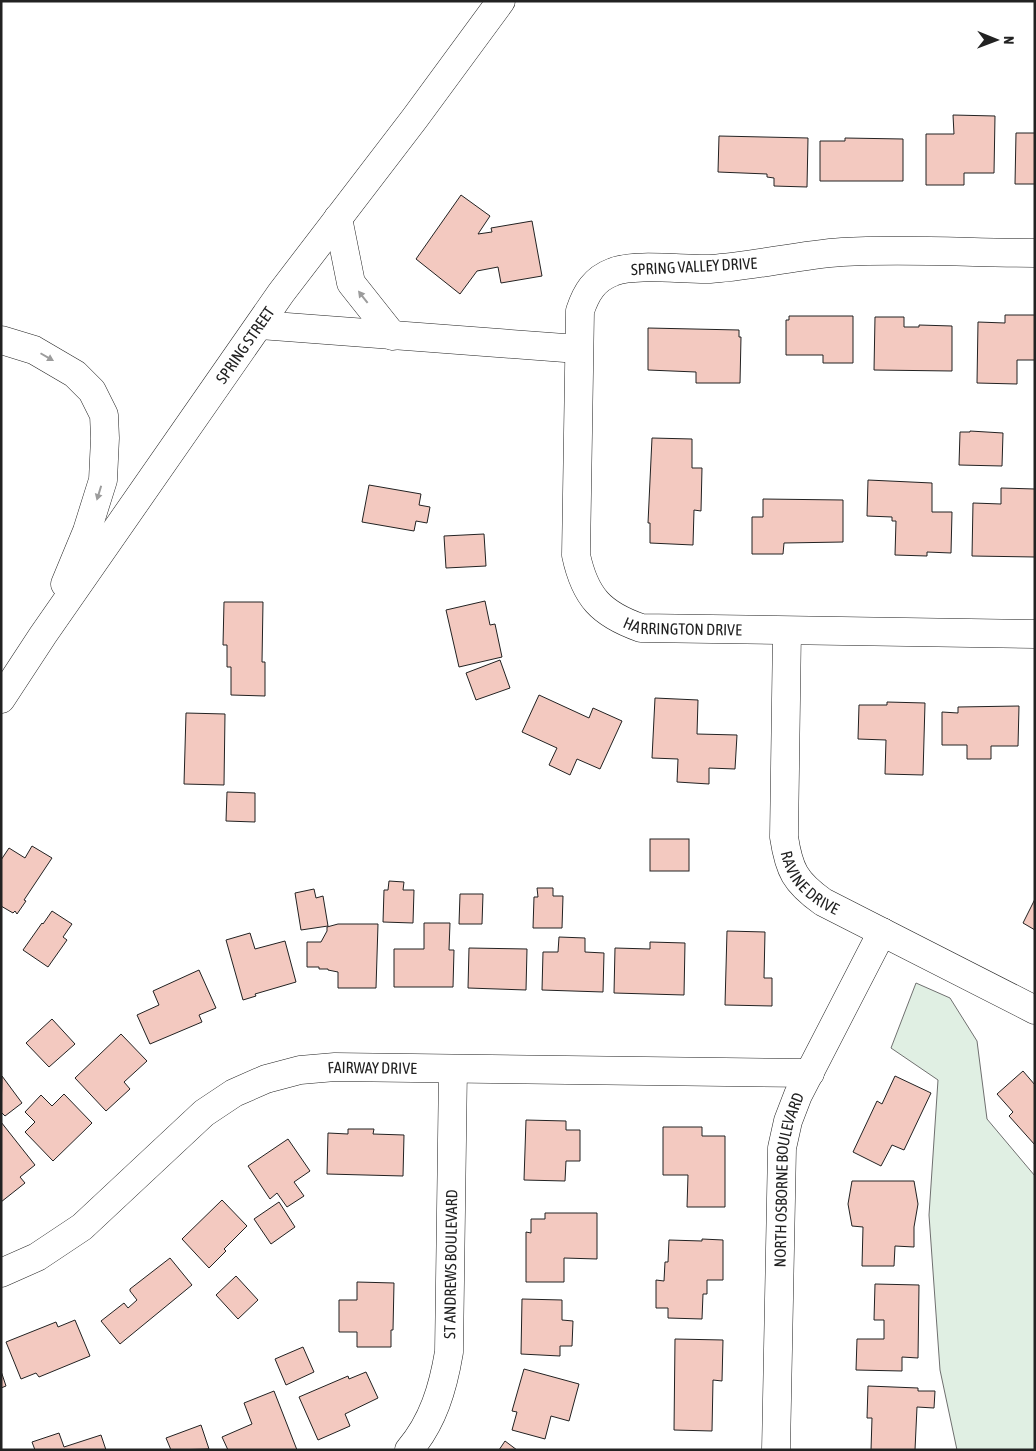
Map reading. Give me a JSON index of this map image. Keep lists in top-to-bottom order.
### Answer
{
  "streets": {
    "street": [
      "SPRING VALLEY DRIVE",
      "SPRING STREET",
      "HARRINGTON DRIVE",
      "RAVINE DRIVE",
      "FAIRWAY DRIVE",
      "NORTH OSBORNE BOULEVARD",
      "ST ANDREWS BOULEVARD"
    ]
  },
  "crossings": [
    ["SPRING VALLEY DRIVE", "HARRINGTON DRIVE"],
    ["HARRINGTON DRIVE", "RAVINE DRIVE"],
    ["RAVINE DRIVE", "NORTH OSBORNE BOULEVARD"],
    ["FAIRWAY DRIVE", "NORTH OSBORNE BOULEVARD"],
    ["FAIRWAY DRIVE", "ST ANDREWS BOULEVARD"]
  ],
  "north": "right"
}
